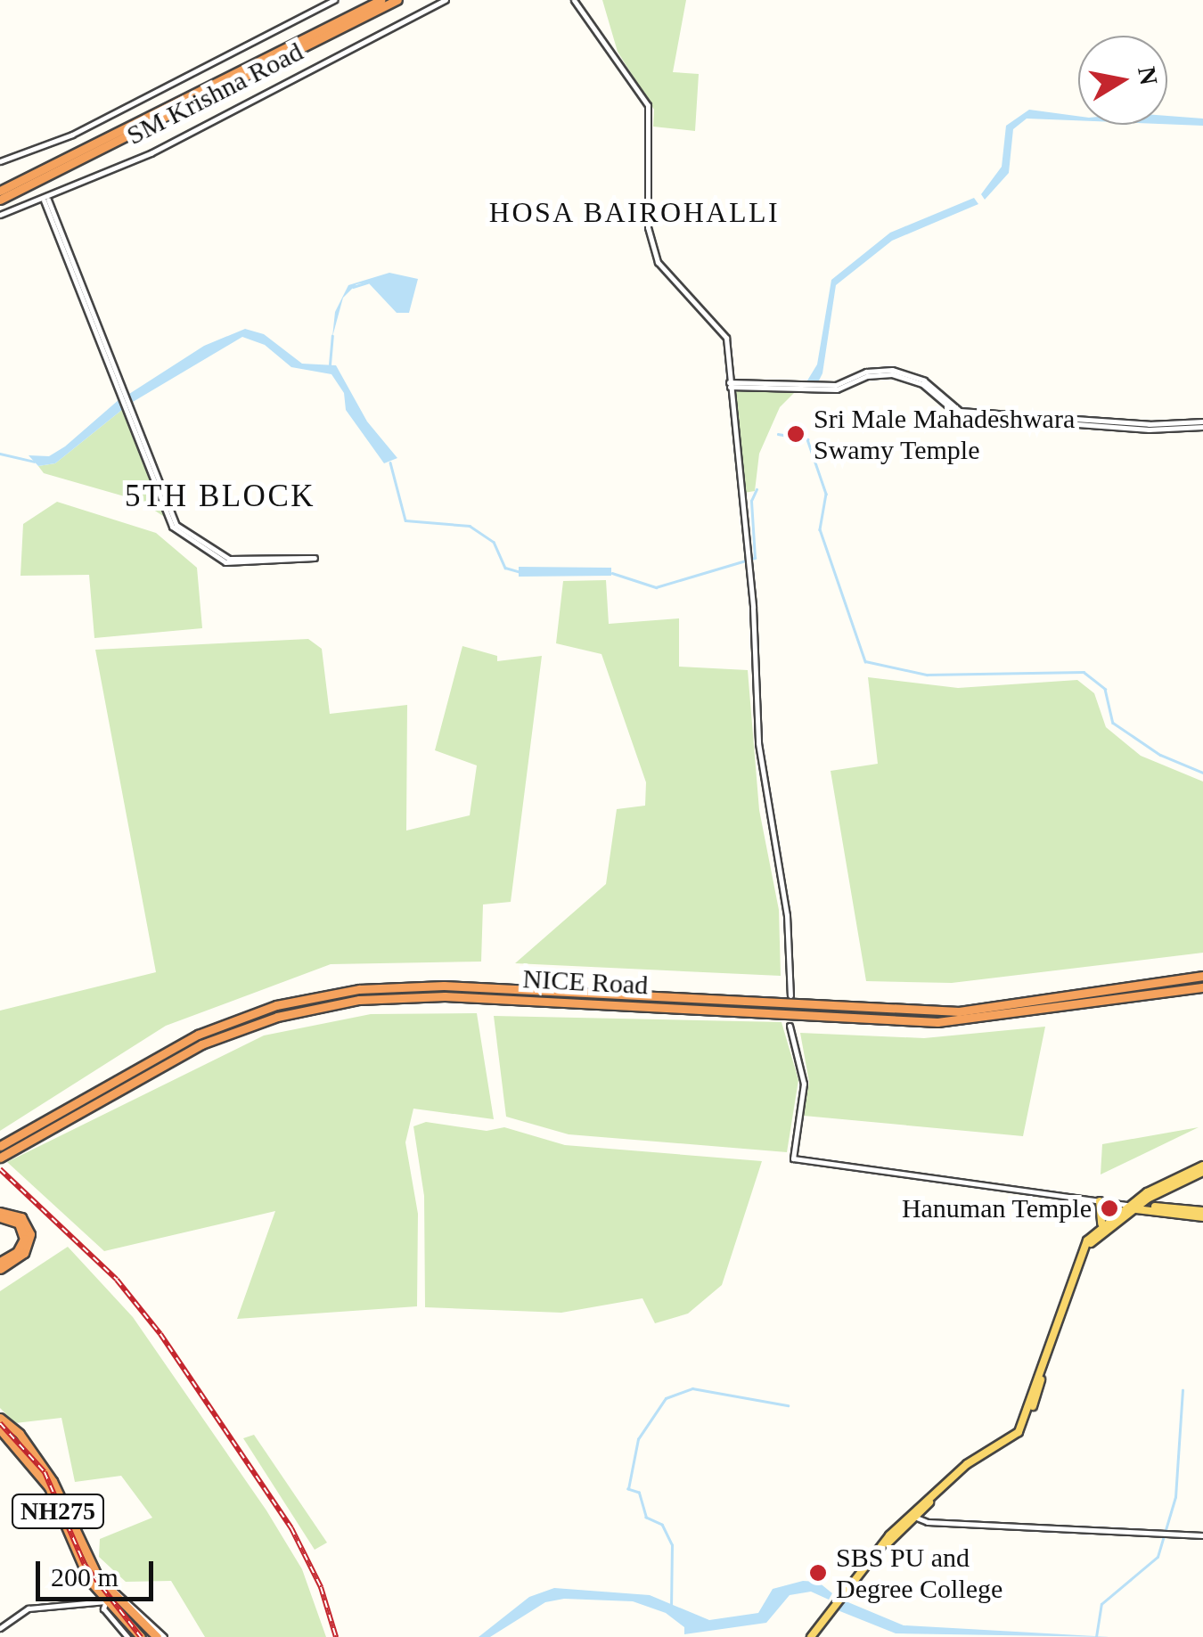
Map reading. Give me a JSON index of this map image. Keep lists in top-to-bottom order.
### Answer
{
  "streets": {
    "highway": ["SM Krishna Road", "NICE Road", "NH275"]
  },
  "districts": ["HOSA BAIROHALLI", "5TH BLOCK"],
  "places": ["Sri Male Mahadeshwara Swamy Temple", "Hanuman Temple", "SBS PU and Degree College"],
  "scale_bar": "200 m",
  "north": "right"
}
